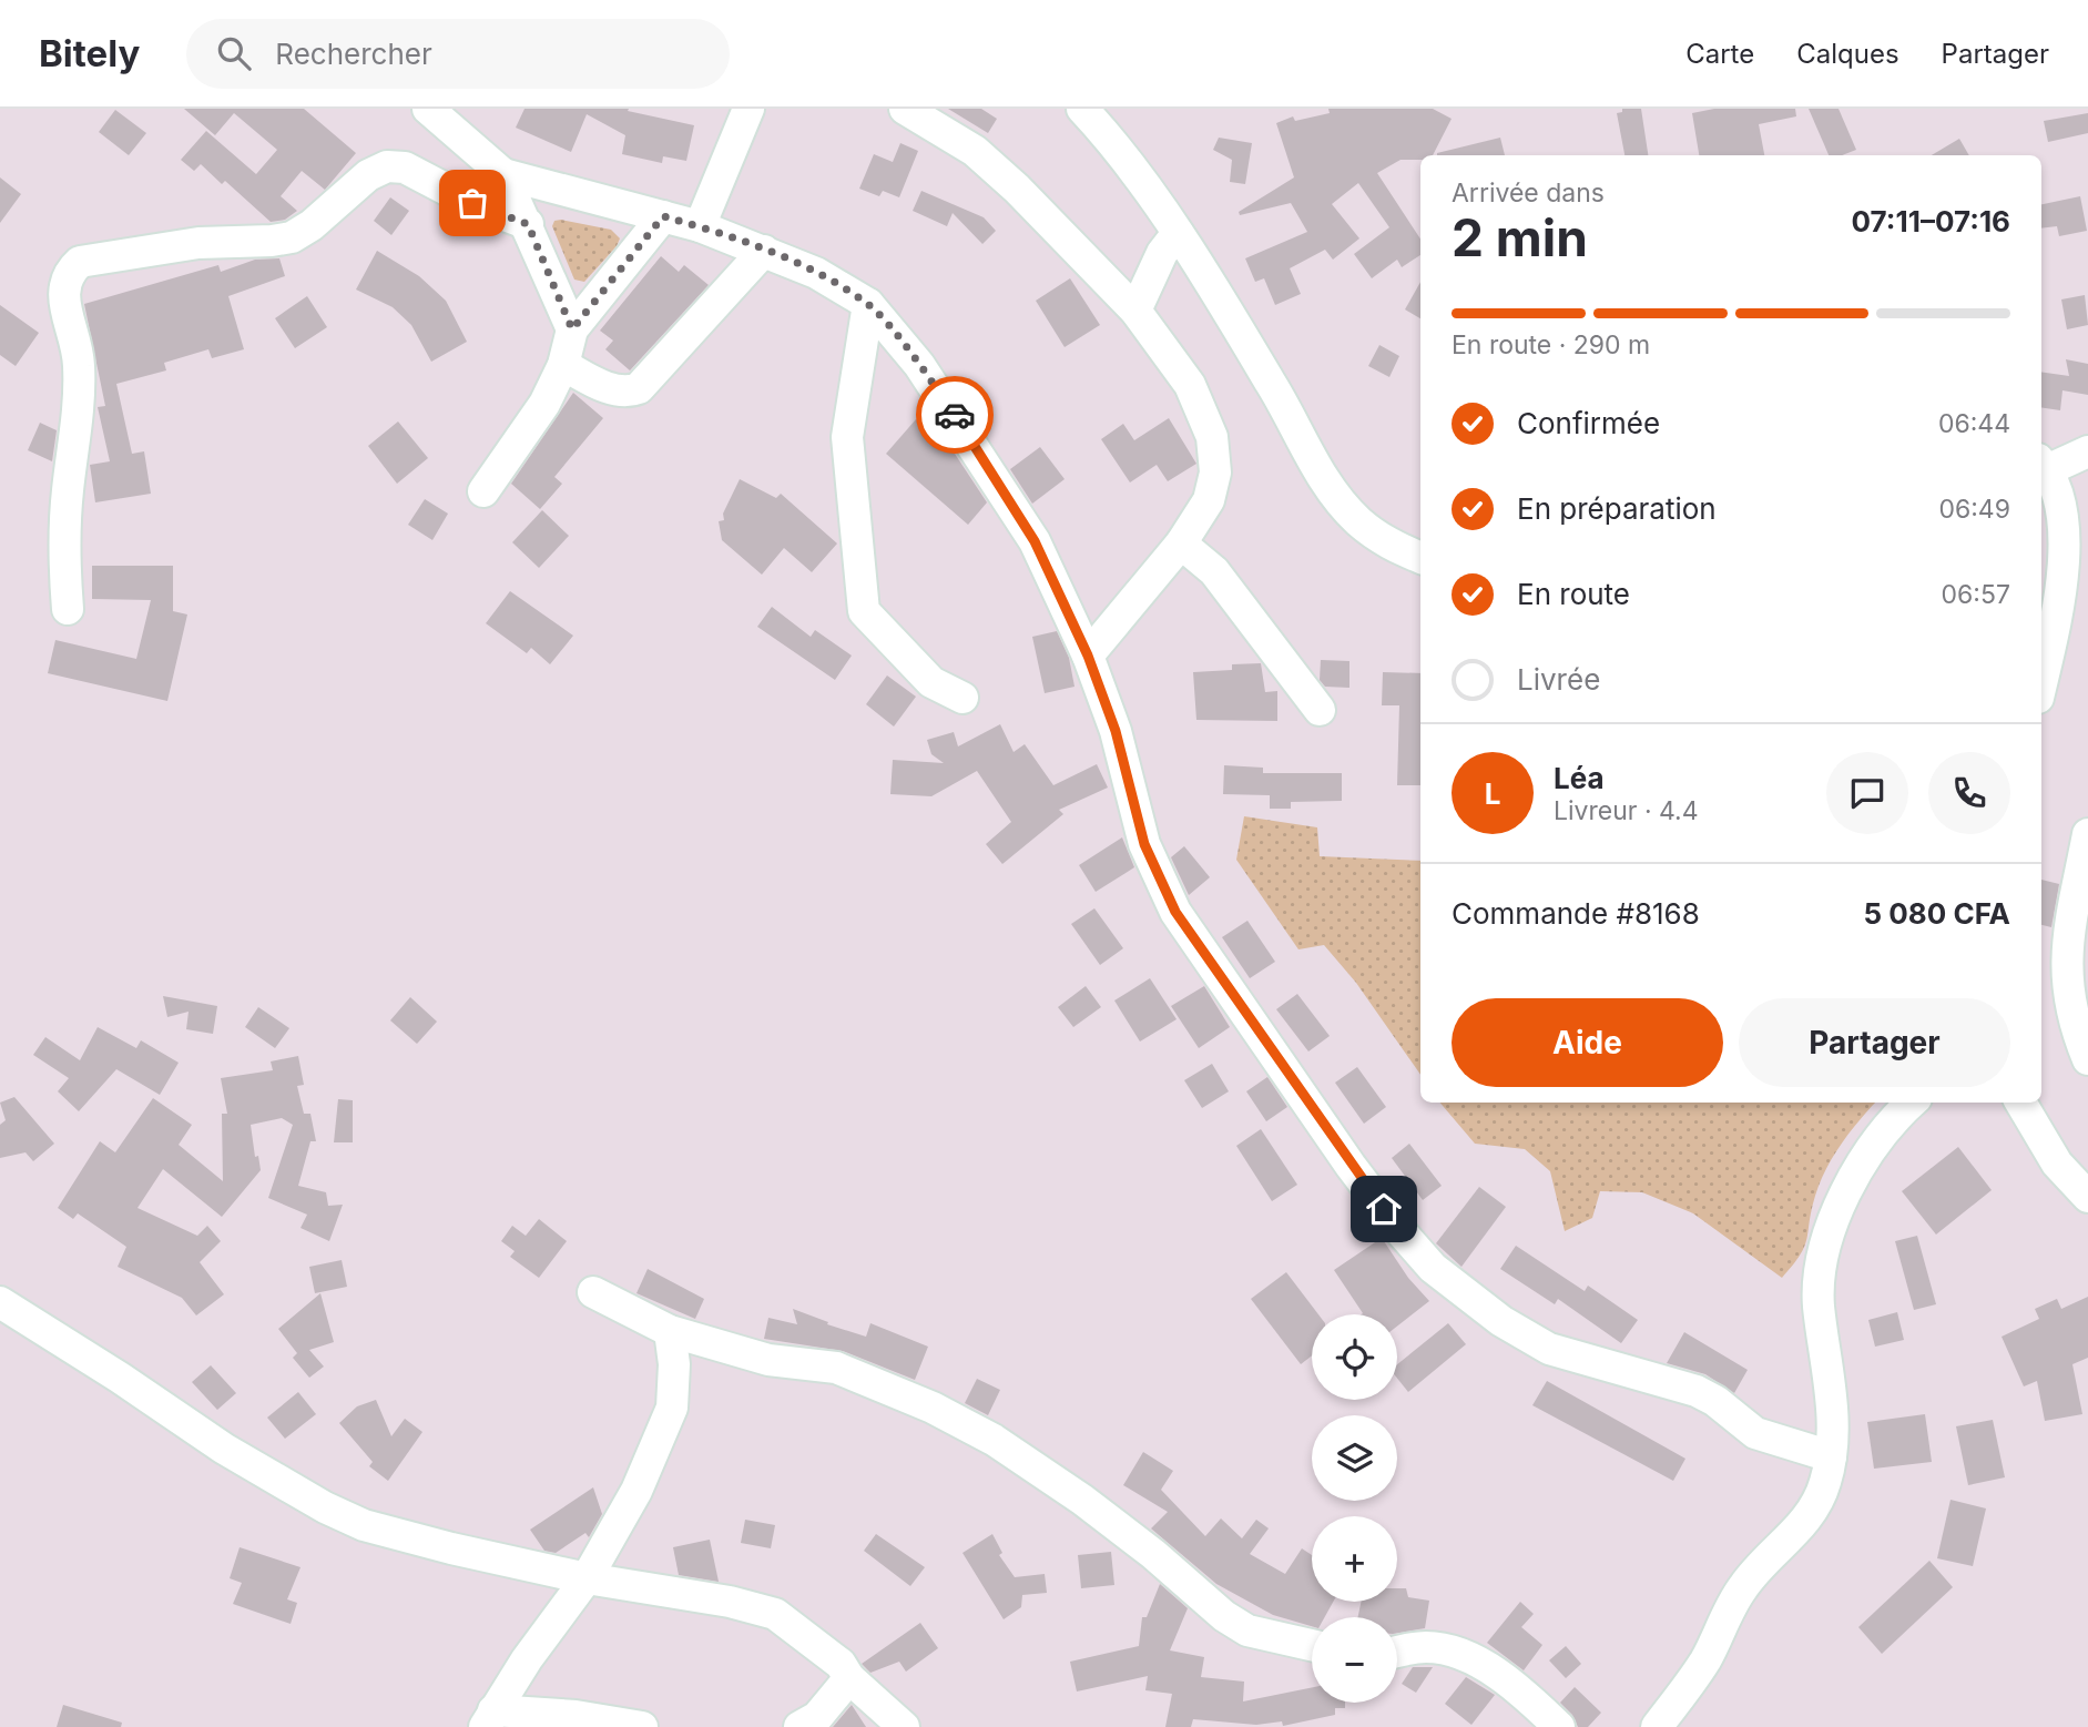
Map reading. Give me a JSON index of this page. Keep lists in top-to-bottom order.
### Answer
{
  "page": {
    "header": "Bitely",
    "search": "Rechercher",
    "nav": ["Carte", "Calques", "Partager"],
    "heading": ["2 min", "Arrivée dans", "07:11–07:16"],
    "panel": [
      "Léa",
      "Livreur · 4.4",
      "Commande #8168",
      "5 080 CFA"
    ],
    "bar": "En route · 290 m",
    "list": [
      ["Confirmée", "06:44"],
      ["En préparation", "06:49"],
      ["En route", "06:57"],
      "Livrée"
    ],
    "round": "L",
    "buttons": ["Aide", "Partager"],
    "map_buttons": ["+", "−"]
  }
}
